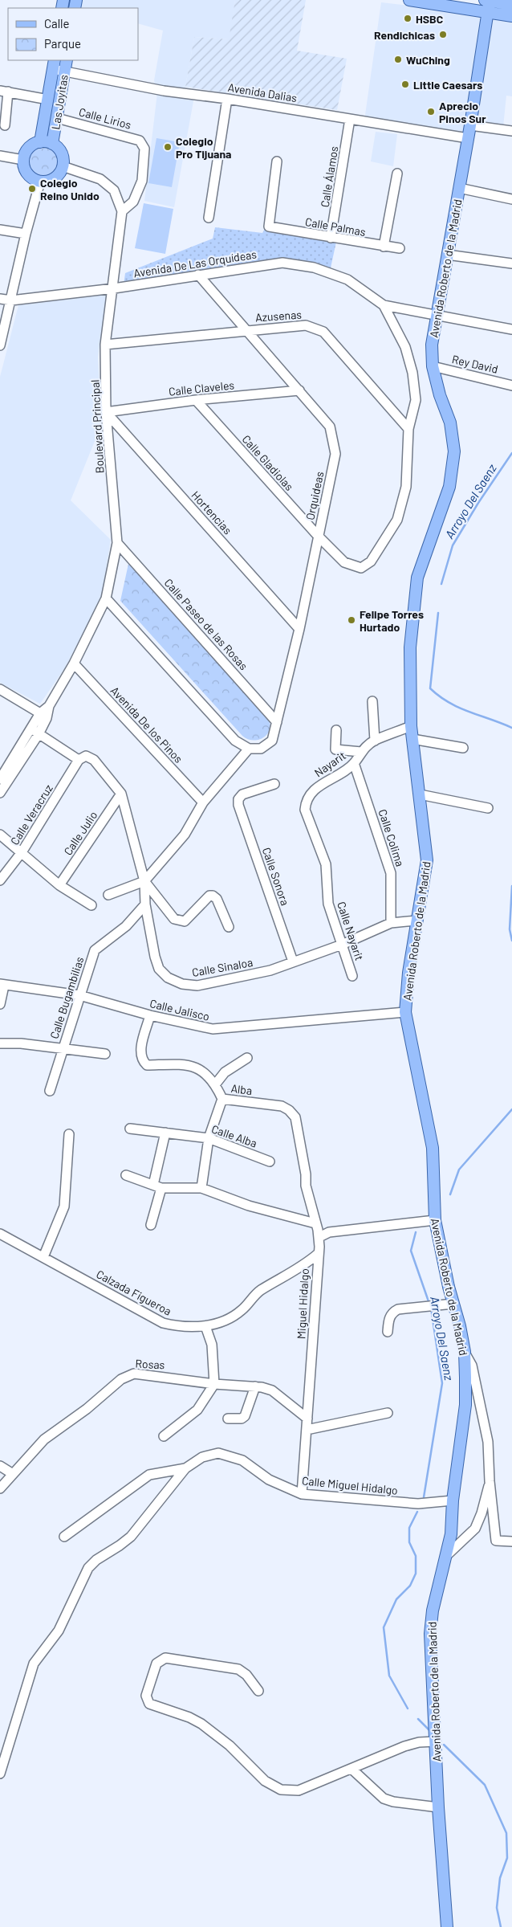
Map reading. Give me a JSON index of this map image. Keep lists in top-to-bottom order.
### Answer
{
  "streets": {
    "main road": ["Las Joyitas", "Avenida Roberto de la Madrid"],
    "street": [
      "Avenida Dalias",
      "Calle Lirios",
      "Calle Álamos",
      "Calle Palmas",
      "Avenida De Las Orquídeas",
      "Azusenas",
      "Rey David",
      "Calle Claveles",
      "Boulevard Principal",
      "Calle Gladiolas",
      "Orquideas",
      "Hortencias",
      "Calle Paseo de las Rosas",
      "Avenida De los Pinos",
      "Nayarit",
      "Calle Veracruz",
      "Calle Julio",
      "Calle Colima",
      "Calle Sonora",
      "Calle Nayarit",
      "Calle Sinaloa",
      "Calle Bugambilias",
      "Calle Jalisco",
      "Alba",
      "Calle Alba",
      "Calzada Figueroa",
      "Miguel Hidalgo",
      "Rosas",
      "Calle Miguel Hidalgo"
    ]
  },
  "crossings": [
    ["Avenida Dalias", "Las Joyitas"],
    ["Avenida Dalias", "Calle Álamos"],
    ["Avenida Dalias", "Avenida Roberto de la Madrid"],
    ["Las Joyitas", "Calle Lirios"],
    ["Las Joyitas", "Boulevard Principal"],
    ["Calle Lirios", "Boulevard Principal"],
    ["Calle Álamos", "Calle Palmas"],
    ["Avenida De Las Orquídeas", "Boulevard Principal"],
    ["Avenida De Las Orquídeas", "Orquideas"],
    ["Avenida Roberto de la Madrid", "Rey David"],
    ["Avenida Roberto de la Madrid", "Nayarit"],
    ["Avenida Roberto de la Madrid", "Calle Sinaloa"],
    ["Avenida Roberto de la Madrid", "Calle Jalisco"],
    ["Avenida Roberto de la Madrid", "Calle Miguel Hidalgo"],
    ["Azusenas", "Boulevard Principal"],
    ["Azusenas", "Calle Gladiolas"],
    ["Azusenas", "Orquideas"],
    ["Calle Claveles", "Boulevard Principal"],
    ["Calle Claveles", "Calle Gladiolas"],
    ["Calle Claveles", "Orquideas"],
    ["Calle Claveles", "Hortencias"],
    ["Boulevard Principal", "Hortencias"],
    ["Boulevard Principal", "Calle Paseo de las Rosas"],
    ["Boulevard Principal", "Avenida De los Pinos"],
    ["Calle Gladiolas", "Orquideas"],
    ["Orquideas", "Hortencias"],
    ["Orquideas", "Calle Paseo de las Rosas"],
    ["Nayarit", "Calle Colima"],
    ["Nayarit", "Calle Nayarit"],
    ["Calle Julio", "Calle Sinaloa"],
    ["Calle Colima", "Calle Sinaloa"],
    ["Calle Sonora", "Calle Sinaloa"],
    ["Calle Nayarit", "Calle Sinaloa"],
    ["Calle Sinaloa", "Calle Bugambilias"],
    ["Calle Bugambilias", "Calle Jalisco"],
    ["Alba", "Calle Alba"],
    ["Alba", "Miguel Hidalgo"],
    ["Calzada Figueroa", "Miguel Hidalgo"],
    ["Miguel Hidalgo", "Rosas"],
    ["Miguel Hidalgo", "Calle Miguel Hidalgo"]
  ],
  "water": ["Arroyo Del Saenz"],
  "places": [
    "HSBC",
    "Rendichicas",
    "WuChing",
    "Little Caesars",
    "Aprecio Pinos Sur",
    "Colegio Pro Tijuana",
    "Colegio Reino Unido",
    "Felipe Torres Hurtado"
  ],
  "legend": ["Calle", "Parque"]
}
